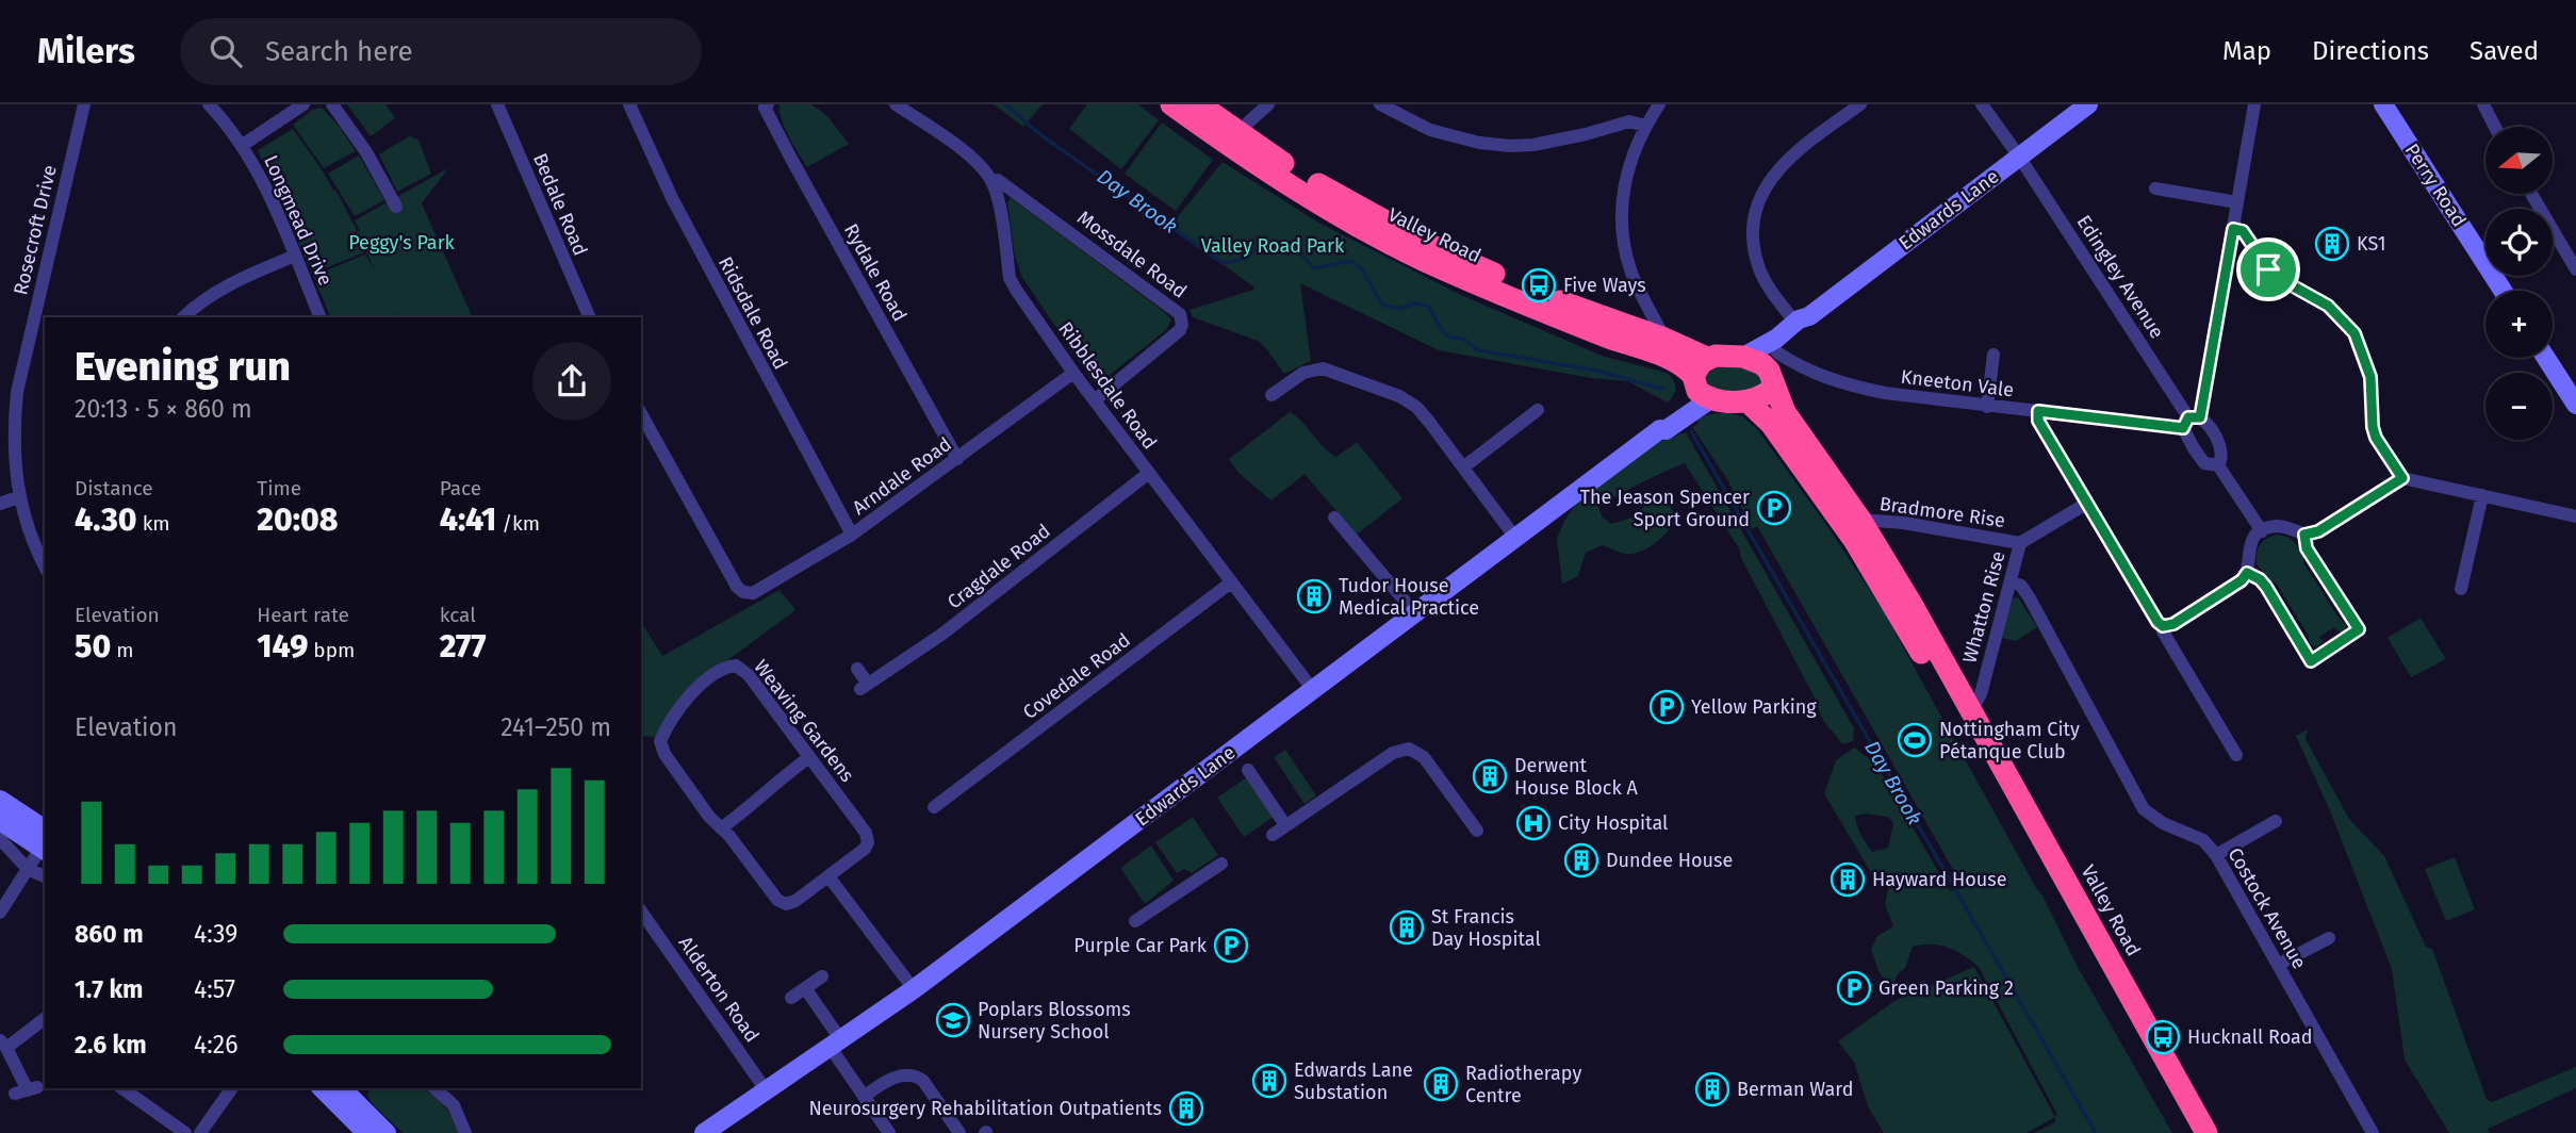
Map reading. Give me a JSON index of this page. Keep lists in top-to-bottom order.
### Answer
{
  "streets": {
    "highway": ["Valley Road"],
    "street": [
      "Perry Road",
      "Bedale Road",
      "Edwards Lane",
      "Longmead Drive",
      "Rosecroft Drive",
      "Mossdale Road",
      "Rydale Road",
      "Edingley Avenue",
      "Ridsdale Road",
      "Kneeton Vale",
      "Ribblesdale Road",
      "Arndale Road",
      "Bradmore Rise",
      "Cragdale Road",
      "Whatton Rise",
      "Covedale Road",
      "Weaving Gardens",
      "Costock Avenue",
      "Alderton Road"
    ]
  },
  "crossings": [
    ["Edwards Lane", "Valley Road"],
    ["Edwards Lane", "Edingley Avenue"],
    ["Edwards Lane", "Kneeton Vale"],
    ["Edwards Lane", "Ribblesdale Road"],
    ["Edwards Lane", "Alderton Road"],
    ["Valley Road", "Kneeton Vale"],
    ["Valley Road", "Bradmore Rise"],
    ["Valley Road", "Whatton Rise"],
    ["Mossdale Road", "Ribblesdale Road"],
    ["Rydale Road", "Arndale Road"],
    ["Edingley Avenue", "Kneeton Vale"],
    ["Ridsdale Road", "Arndale Road"],
    ["Ribblesdale Road", "Arndale Road"],
    ["Ribblesdale Road", "Cragdale Road"],
    ["Ribblesdale Road", "Covedale Road"],
    ["Bradmore Rise", "Whatton Rise"],
    ["Whatton Rise", "Costock Avenue"]
  ],
  "water": ["Day Brook"],
  "parks": ["Peggy's Park", "Valley Road Park"],
  "places": {
    "building": [
      "KS1",
      "Tudor House Medical Practice",
      "Derwent House Block A",
      "Dundee House",
      "Hayward House",
      "St Francis Day Hospital",
      "Edwards Lane Substation",
      "Radiotherapy Centre",
      "Berman Ward",
      "Neurosurgery Rehabilitation Outpatients"
    ],
    "bus stop": ["Five Ways", "Hucknall Road"],
    "parking": [
      "The Jeason Spencer Sport Ground",
      "Yellow Parking",
      "Purple Car Park",
      "Green Parking 2"
    ],
    "sports": ["Nottingham City Pétanque Club"],
    "hospital": ["City Hospital"],
    "school or university": ["Poplars Blossoms Nursery School"]
  },
  "north": "left",
  "page": {
    "header": "Milers",
    "search": "Search here",
    "nav": ["Map", "Directions", "Saved"],
    "map_buttons": ["+", "−"],
    "heading": ["Evening run", "20:13 · 5 × 860 m"],
    "stats": [
      ["Distance", "4.30 km"],
      ["Time", "20:08"],
      ["Pace", "4:41 /km"],
      ["Elevation", "50 m"],
      ["Heart rate", "149 bpm"],
      ["kcal", "277"]
    ],
    "chart": ["Elevation", "241–250 m"],
    "list": [
      {
        "name": "860 m",
        "note": "4:39"
      },
      {
        "name": "1.7 km",
        "note": "4:57"
      },
      {
        "name": "2.6 km",
        "note": "4:26"
      }
    ]
  }
}
